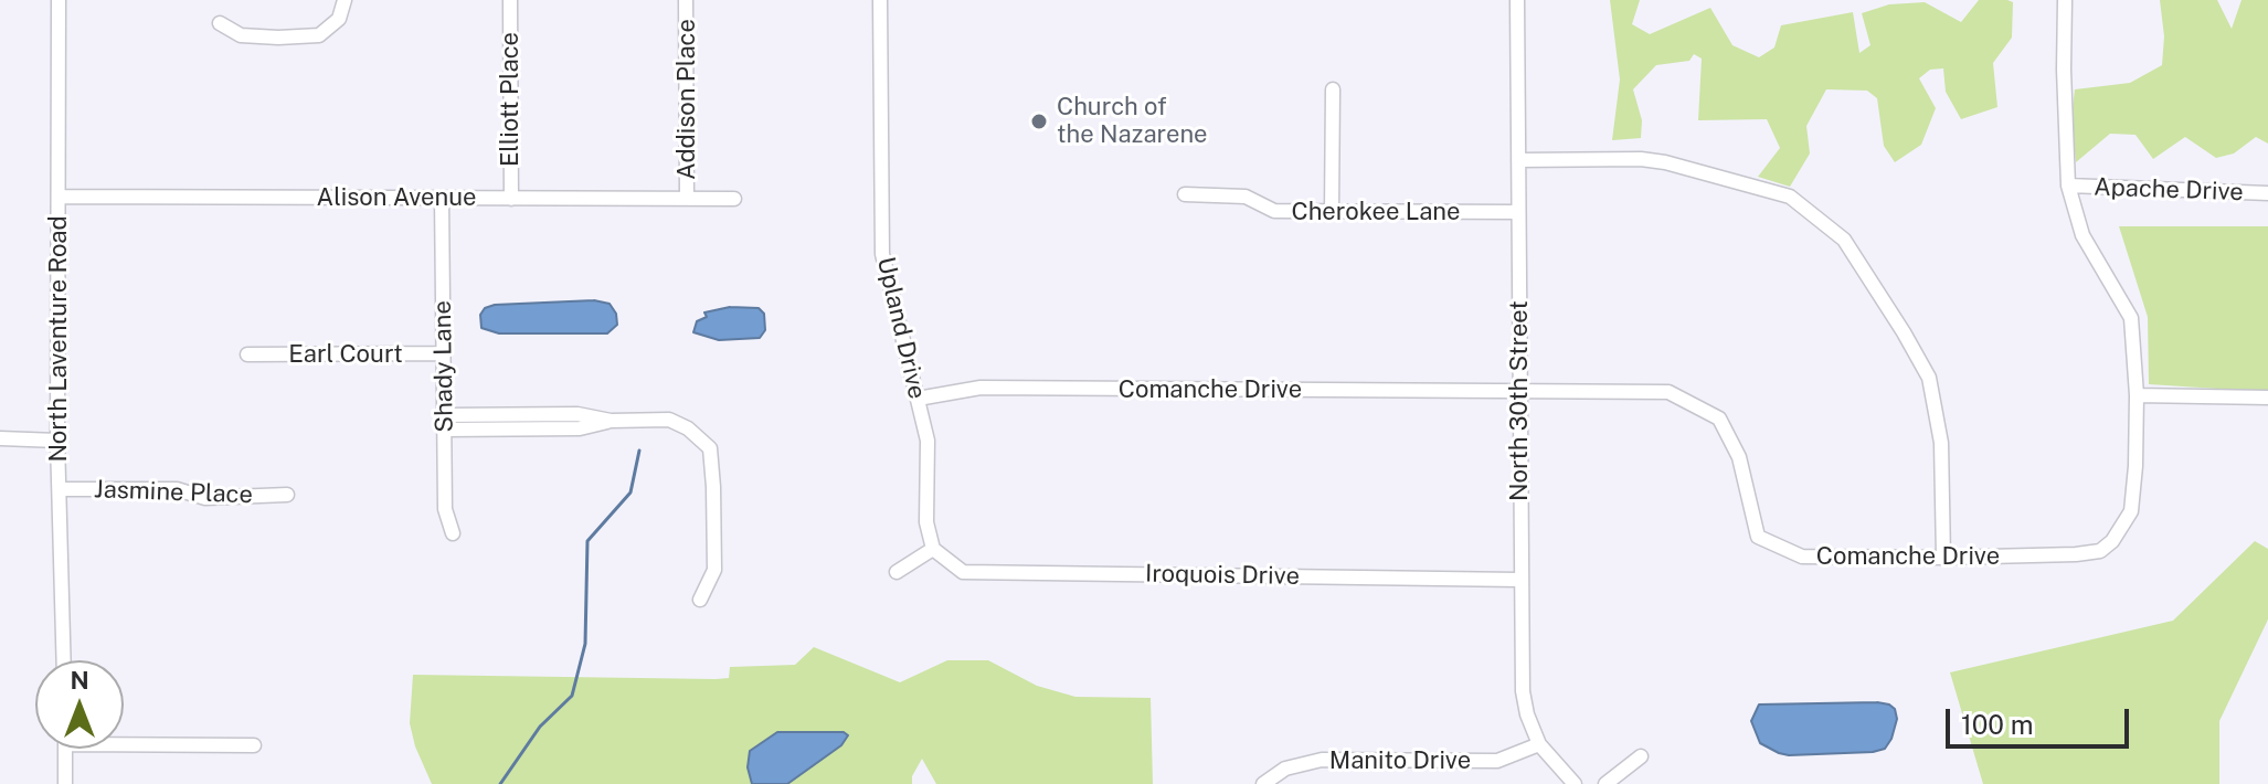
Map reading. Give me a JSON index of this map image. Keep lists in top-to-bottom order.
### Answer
{
  "streets": {
    "street": [
      "Elliott Place",
      "Addison Place",
      "Apache Drive",
      "Alison Avenue",
      "Cherokee Lane",
      "Upland Drive",
      "North Laventure Road",
      "Earl Court",
      "Shady Lane",
      "Comanche Drive",
      "North 30th Street",
      "Jasmine Place",
      "Iroquois Drive",
      "Manito Drive"
    ]
  },
  "crossings": [
    ["Elliott Place", "Alison Avenue"],
    ["Addison Place", "Alison Avenue"],
    ["Apache Drive", "Comanche Drive"],
    ["Alison Avenue", "North Laventure Road"],
    ["Alison Avenue", "Shady Lane"],
    ["Cherokee Lane", "North 30th Street"],
    ["Upland Drive", "Comanche Drive"],
    ["Upland Drive", "Iroquois Drive"],
    ["North Laventure Road", "Jasmine Place"],
    ["Earl Court", "Shady Lane"],
    ["Comanche Drive", "North 30th Street"],
    ["North 30th Street", "Iroquois Drive"],
    ["North 30th Street", "Manito Drive"]
  ],
  "places": ["Church of the Nazarene"],
  "scale_bar": "100 m",
  "north": "top"
}
